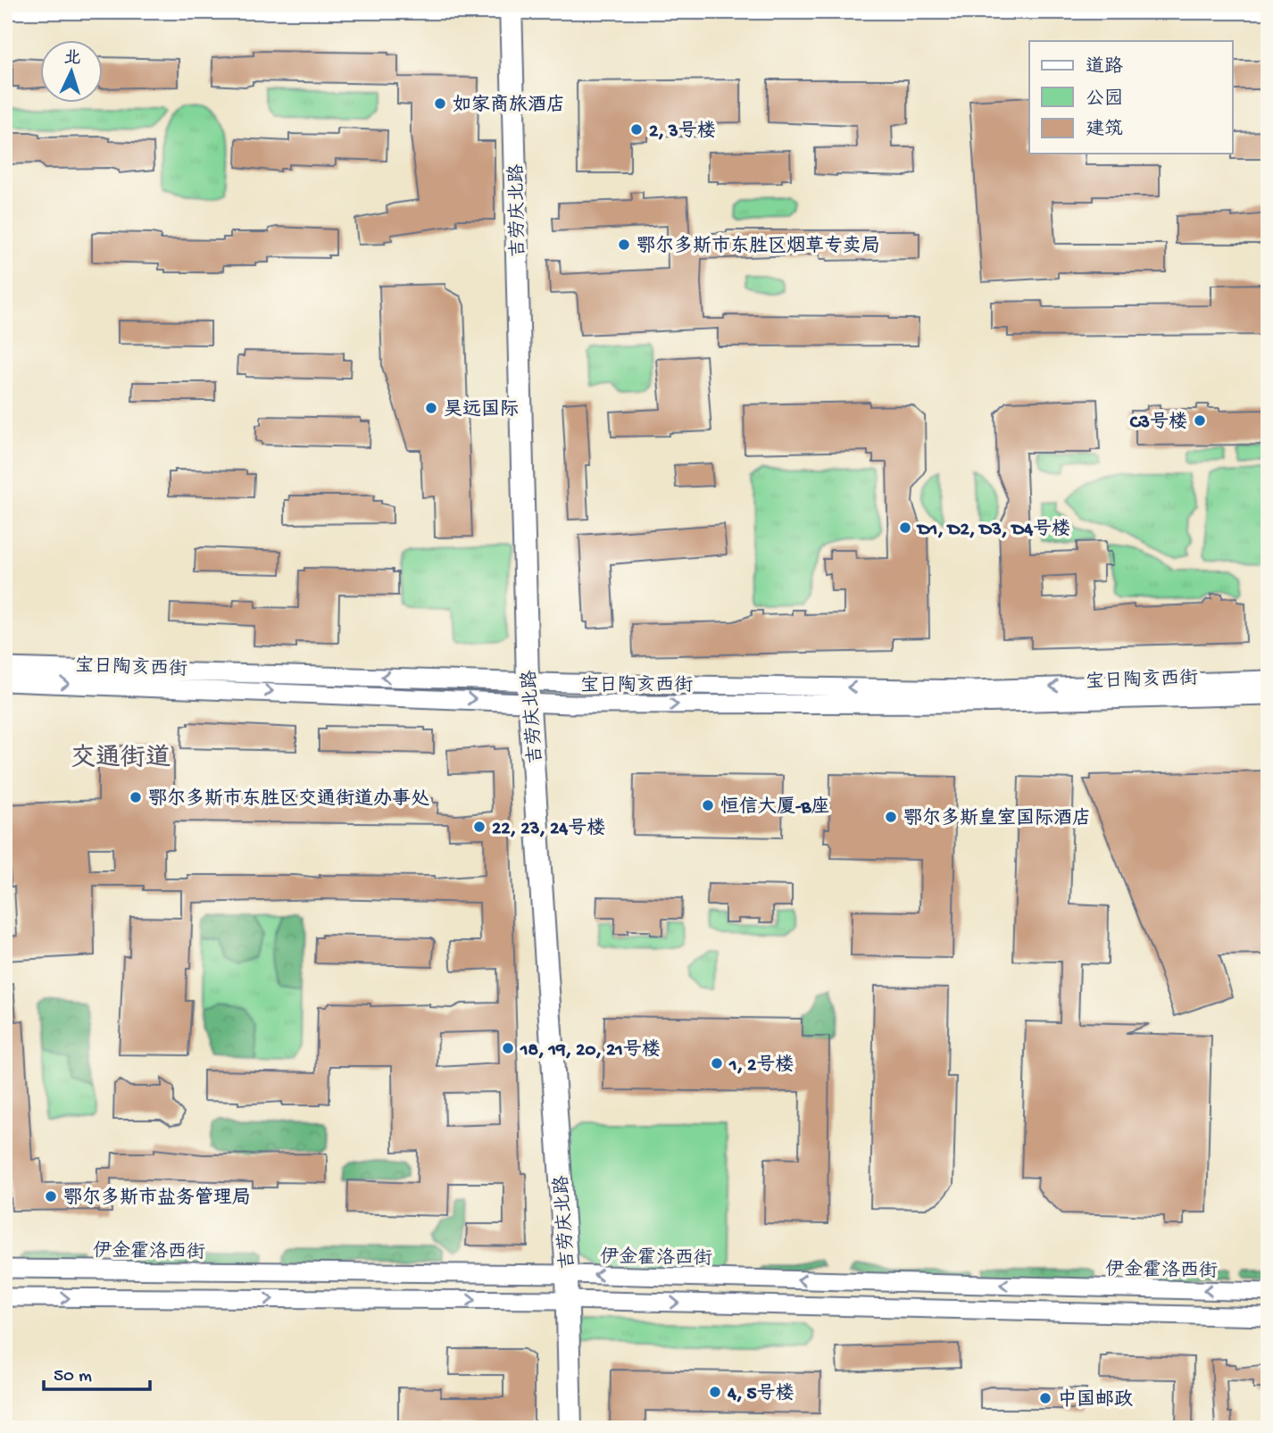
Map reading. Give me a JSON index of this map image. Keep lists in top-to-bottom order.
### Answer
{
  "streets": {
    "main road": ["吉劳庆北路"],
    "street": ["宝日陶亥西街", "伊金霍洛西街"]
  },
  "crossings": [
    ["吉劳庆北路", "宝日陶亥西街"],
    ["吉劳庆北路", "伊金霍洛西街"]
  ],
  "districts": ["交通街道"],
  "places": [
    "如家商旅酒店",
    "2, 3号楼",
    "鄂尔多斯市东胜区烟草专卖局",
    "昊远国际",
    "C3号楼",
    "D1, D2, D3, D4号楼",
    "鄂尔多斯市东胜区交通街道办事处",
    "恒信大厦-B座",
    "鄂尔多斯皇室国际酒店",
    "22, 23, 24号楼",
    "18, 19, 20, 21号楼",
    "1, 2号楼",
    "鄂尔多斯市盐务管理局",
    "4, 5号楼",
    "中国邮政"
  ],
  "legend": ["道路", "公园", "建筑"],
  "scale_bar": "50 m",
  "north": "top"
}
